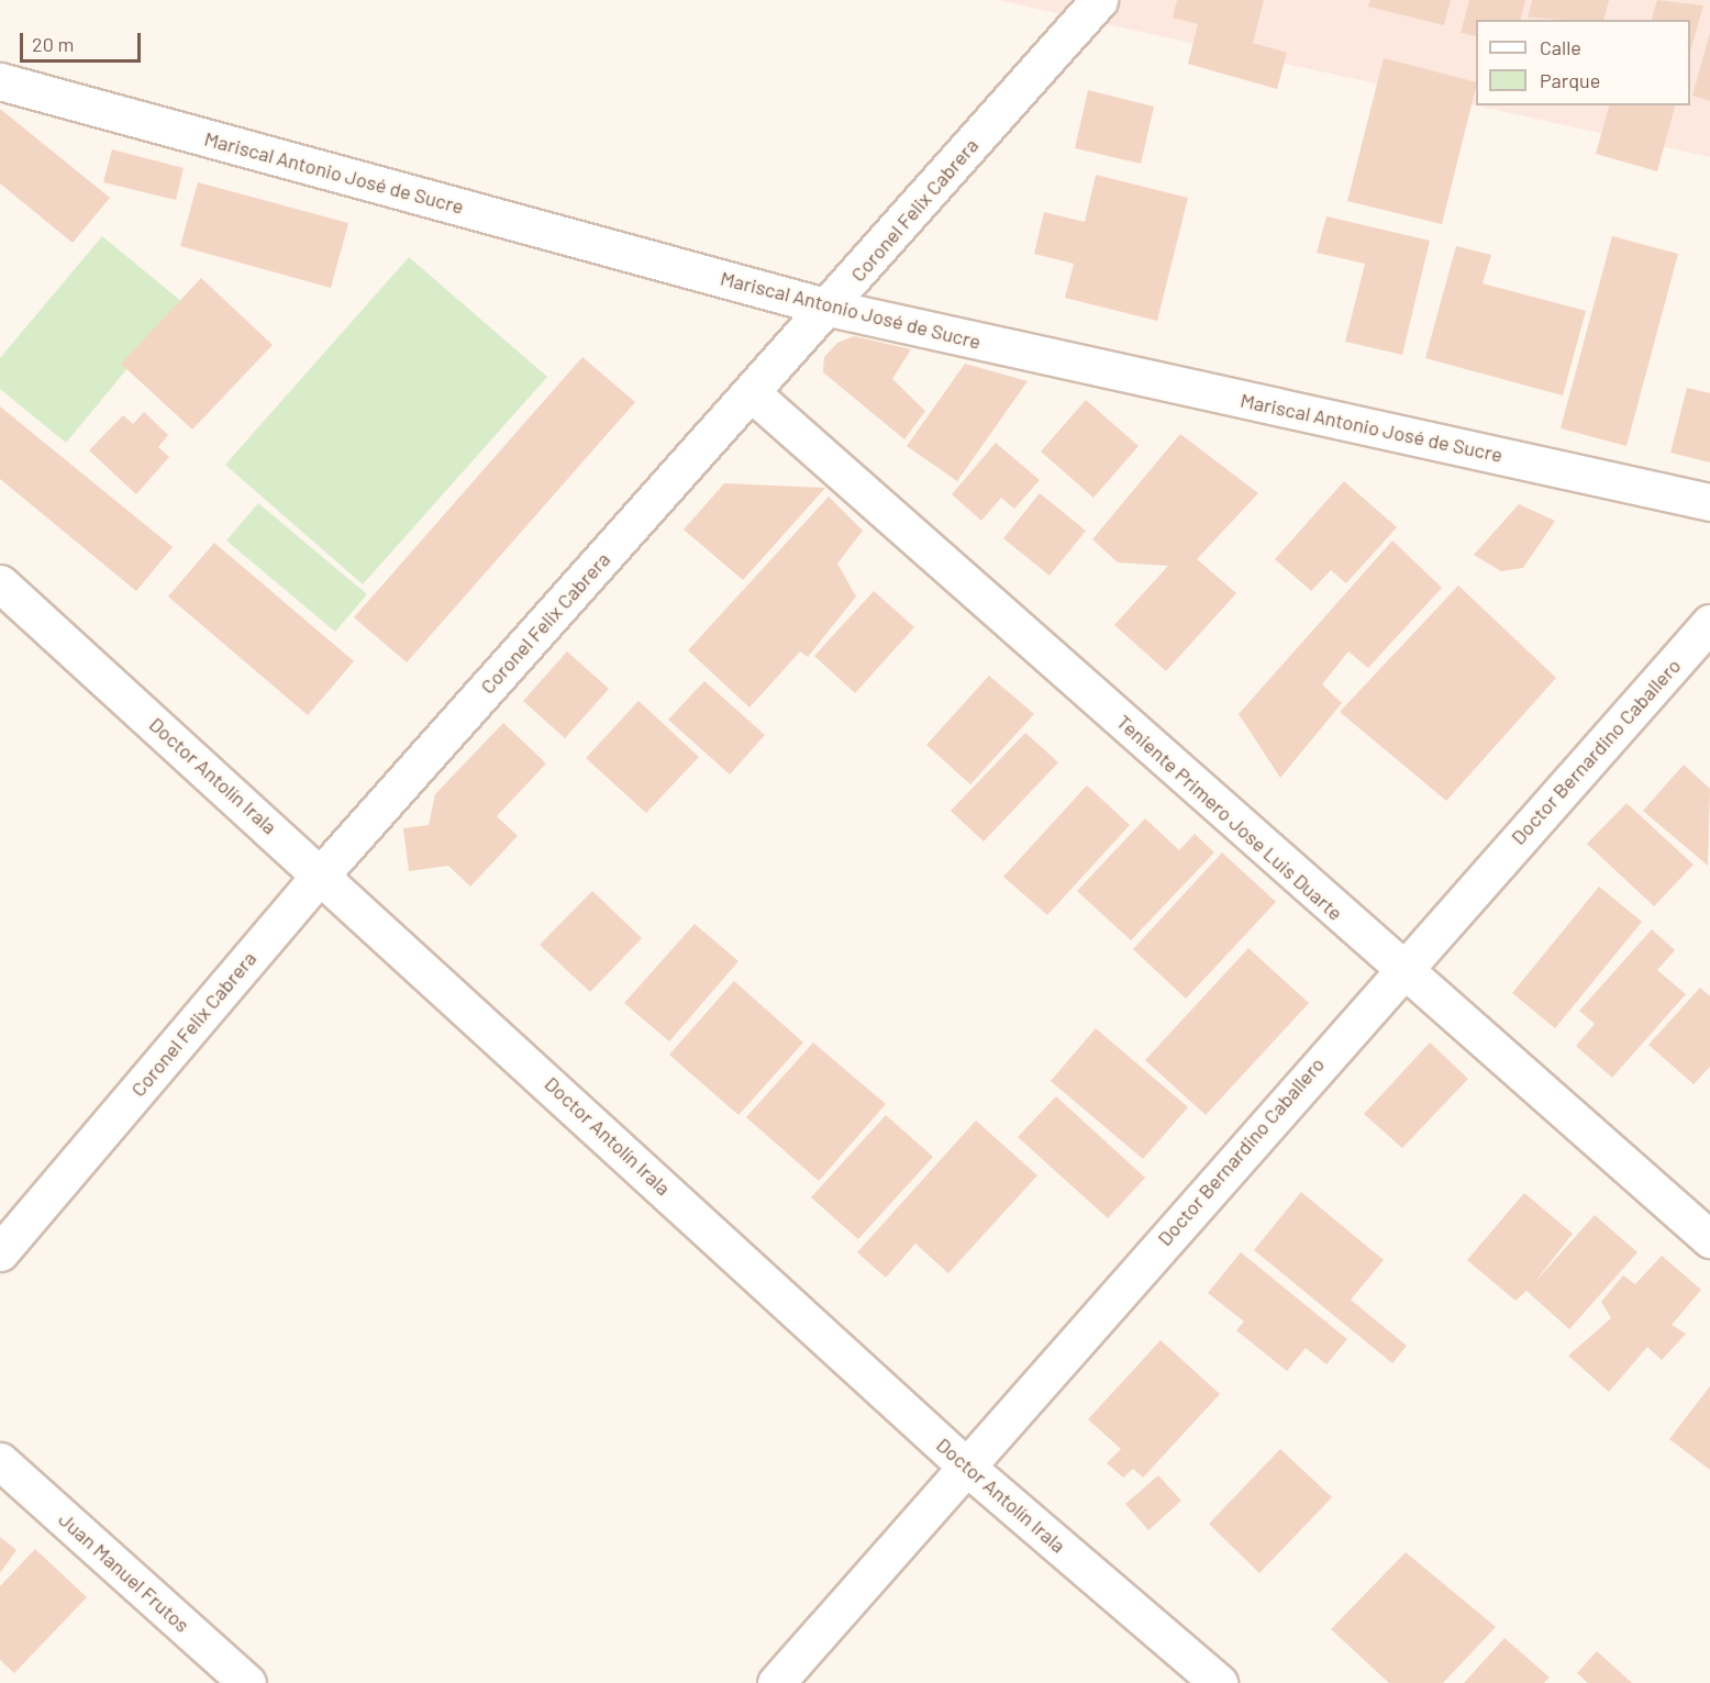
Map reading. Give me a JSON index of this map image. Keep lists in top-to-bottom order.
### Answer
{
  "streets": {
    "street": [
      "Mariscal Antonio José de Sucre",
      "Coronel Felix Cabrera",
      "Doctor Bernardino Caballero",
      "Doctor Antolín Irala",
      "Teniente Primero Jose Luis Duarte",
      "Juan Manuel Frutos"
    ]
  },
  "crossings": [
    ["Mariscal Antonio José de Sucre", "Coronel Felix Cabrera"],
    ["Coronel Felix Cabrera", "Doctor Antolín Irala"],
    ["Coronel Felix Cabrera", "Teniente Primero Jose Luis Duarte"],
    ["Doctor Bernardino Caballero", "Doctor Antolín Irala"],
    ["Doctor Bernardino Caballero", "Teniente Primero Jose Luis Duarte"]
  ],
  "legend": ["Calle", "Parque"],
  "scale_bar": "20 m"
}
